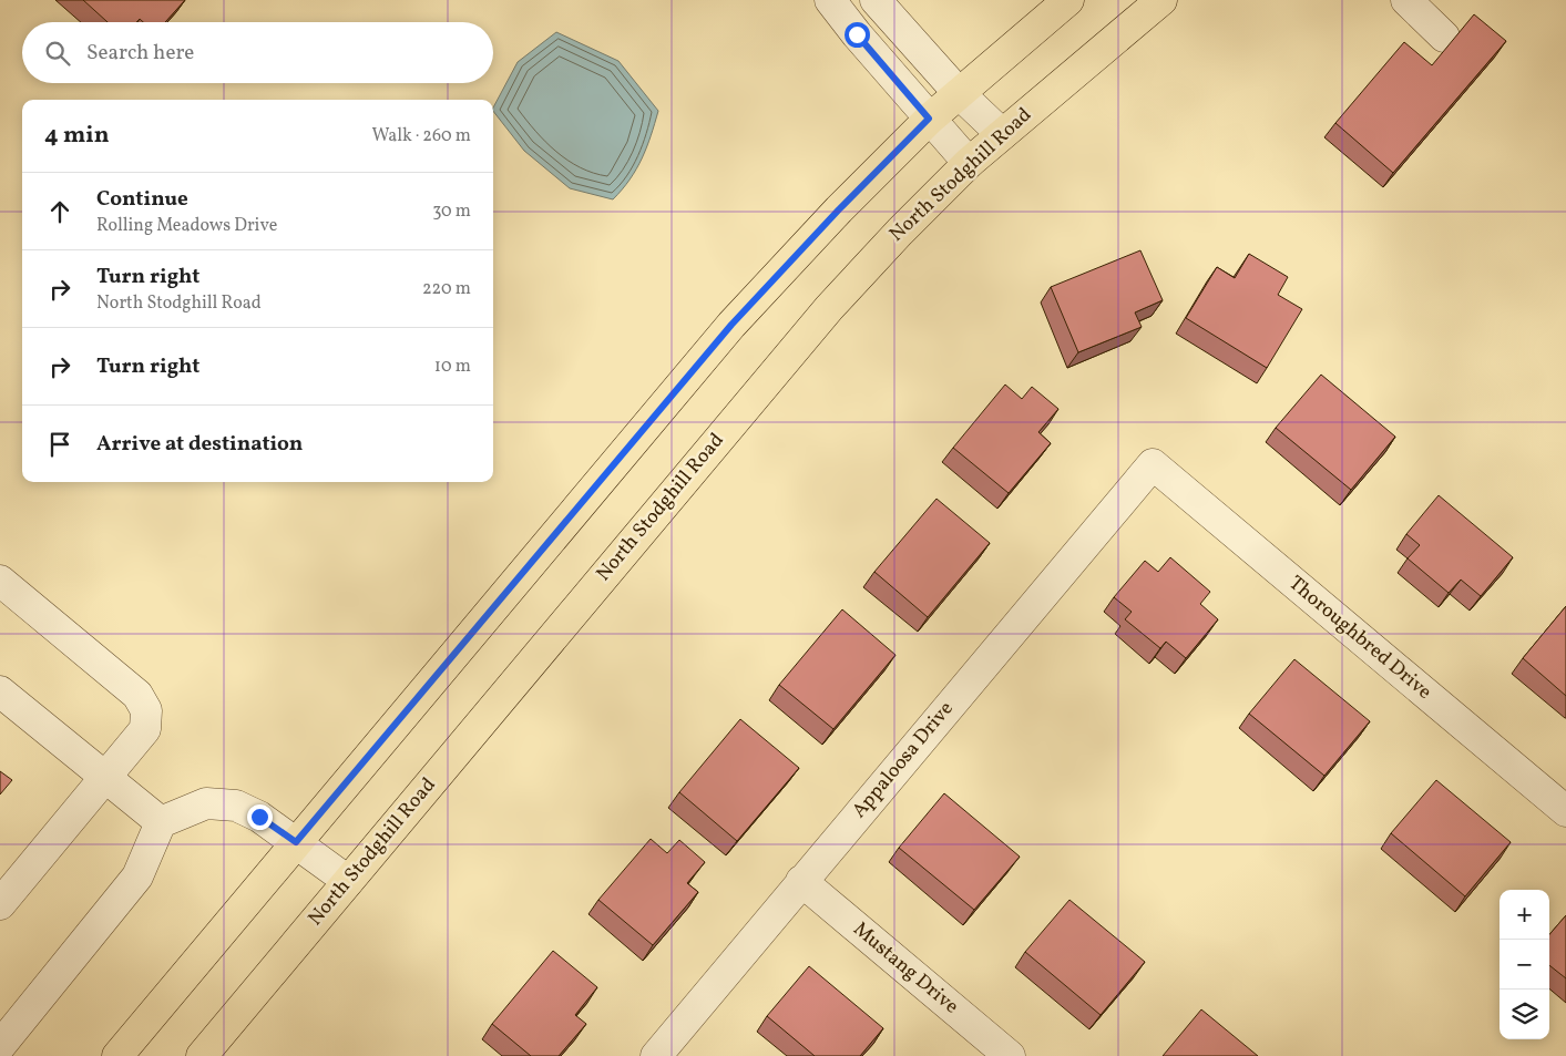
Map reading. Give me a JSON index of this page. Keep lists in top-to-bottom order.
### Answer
{
  "streets": {
    "main road": ["North Stodghill Road"],
    "street": ["Thoroughbred Drive", "Appaloosa Drive", "Mustang Drive"]
  },
  "crossings": [
    ["Thoroughbred Drive", "Appaloosa Drive"],
    ["Appaloosa Drive", "Mustang Drive"]
  ],
  "page": {
    "search": "Search here",
    "heading": ["4 min", "Walk · 260 m"],
    "list": [
      ["Continue", "Rolling Meadows Drive", "30 m"],
      ["Turn right", "North Stodghill Road", "220 m"],
      ["Turn right", "10 m"],
      "Arrive at destination"
    ],
    "map_buttons": ["+", "−"]
  }
}
